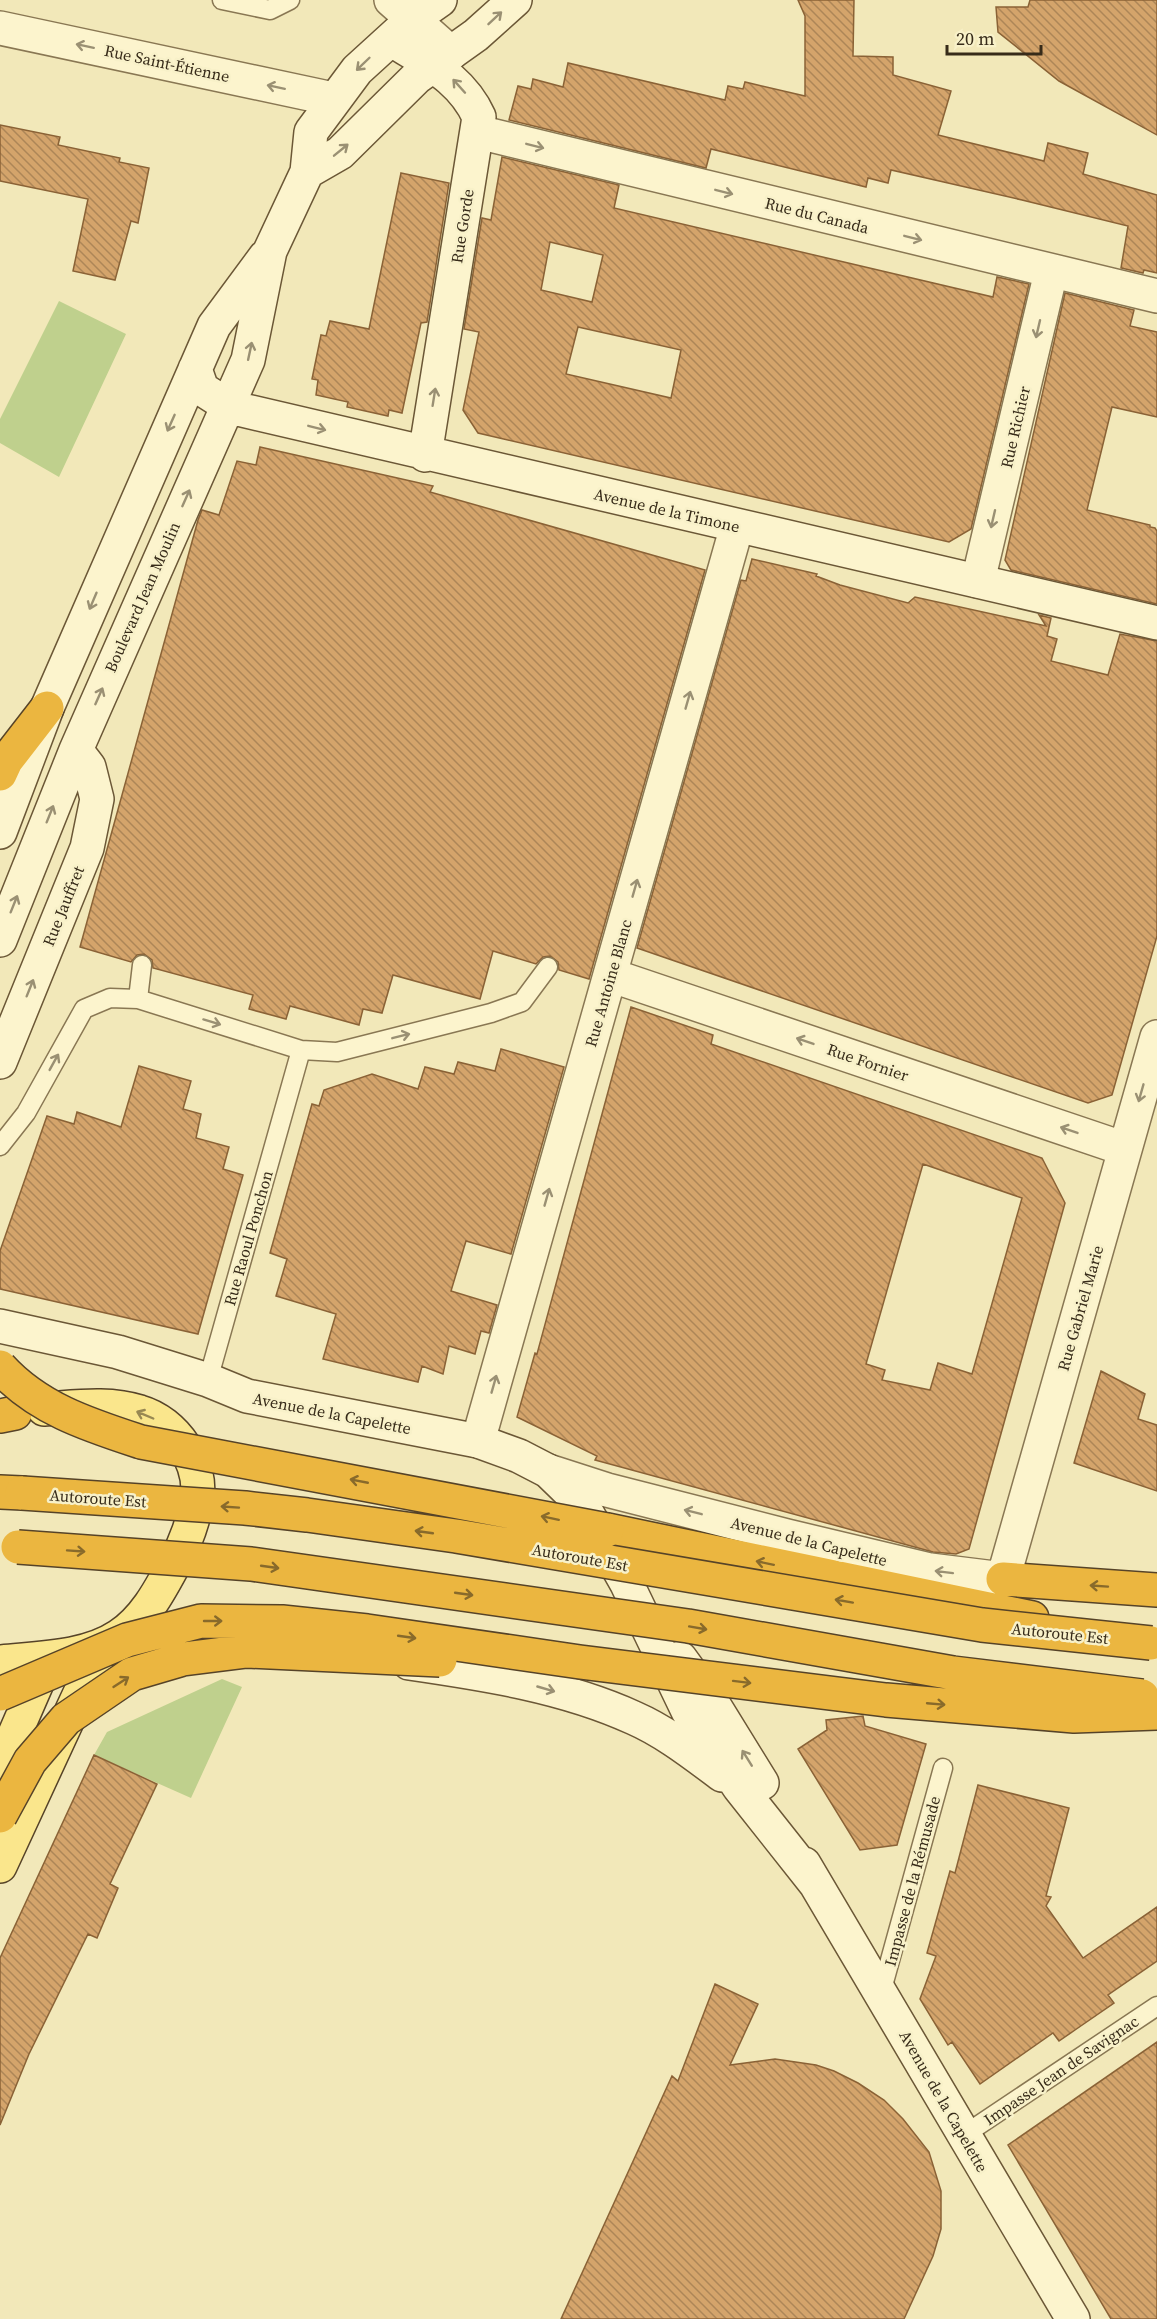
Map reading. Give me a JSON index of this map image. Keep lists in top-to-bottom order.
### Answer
{
  "streets": {
    "highway": ["Autoroute Est"],
    "street": [
      "Rue Saint-Étienne",
      "Rue du Canada",
      "Rue Gorde",
      "Rue Richier",
      "Avenue de la Timone",
      "Boulevard Jean Moulin",
      "Rue Jauffret",
      "Rue Antoine Blanc",
      "Rue Fornier",
      "Rue Gabriel Marie",
      "Avenue de la Capelette"
    ],
    "lane": ["Rue Raoul Ponchon", "Impasse de la Rémusade", "Impasse Jean de Savignac"]
  },
  "crossings": [
    ["Rue Saint-Étienne", "Boulevard Jean Moulin"],
    ["Rue du Canada", "Rue Gorde"],
    ["Rue du Canada", "Rue Richier"],
    ["Rue Gorde", "Avenue de la Timone"],
    ["Rue Gorde", "Boulevard Jean Moulin"],
    ["Rue Richier", "Avenue de la Timone"],
    ["Avenue de la Timone", "Boulevard Jean Moulin"],
    ["Avenue de la Timone", "Rue Antoine Blanc"],
    ["Boulevard Jean Moulin", "Rue Jauffret"],
    ["Rue Antoine Blanc", "Rue Fornier"],
    ["Rue Antoine Blanc", "Avenue de la Capelette"],
    ["Rue Fornier", "Rue Gabriel Marie"],
    ["Rue Raoul Ponchon", "Avenue de la Capelette"],
    ["Rue Gabriel Marie", "Avenue de la Capelette"],
    ["Avenue de la Capelette", "Impasse de la Rémusade"],
    ["Avenue de la Capelette", "Impasse Jean de Savignac"]
  ],
  "one_way": [
    "Rue Saint-Étienne",
    "Rue du Canada",
    "Rue Gorde",
    "Rue Richier",
    "Rue Jauffret",
    "Rue Antoine Blanc",
    "Rue Fornier"
  ],
  "scale_bar": "20 m"
}
